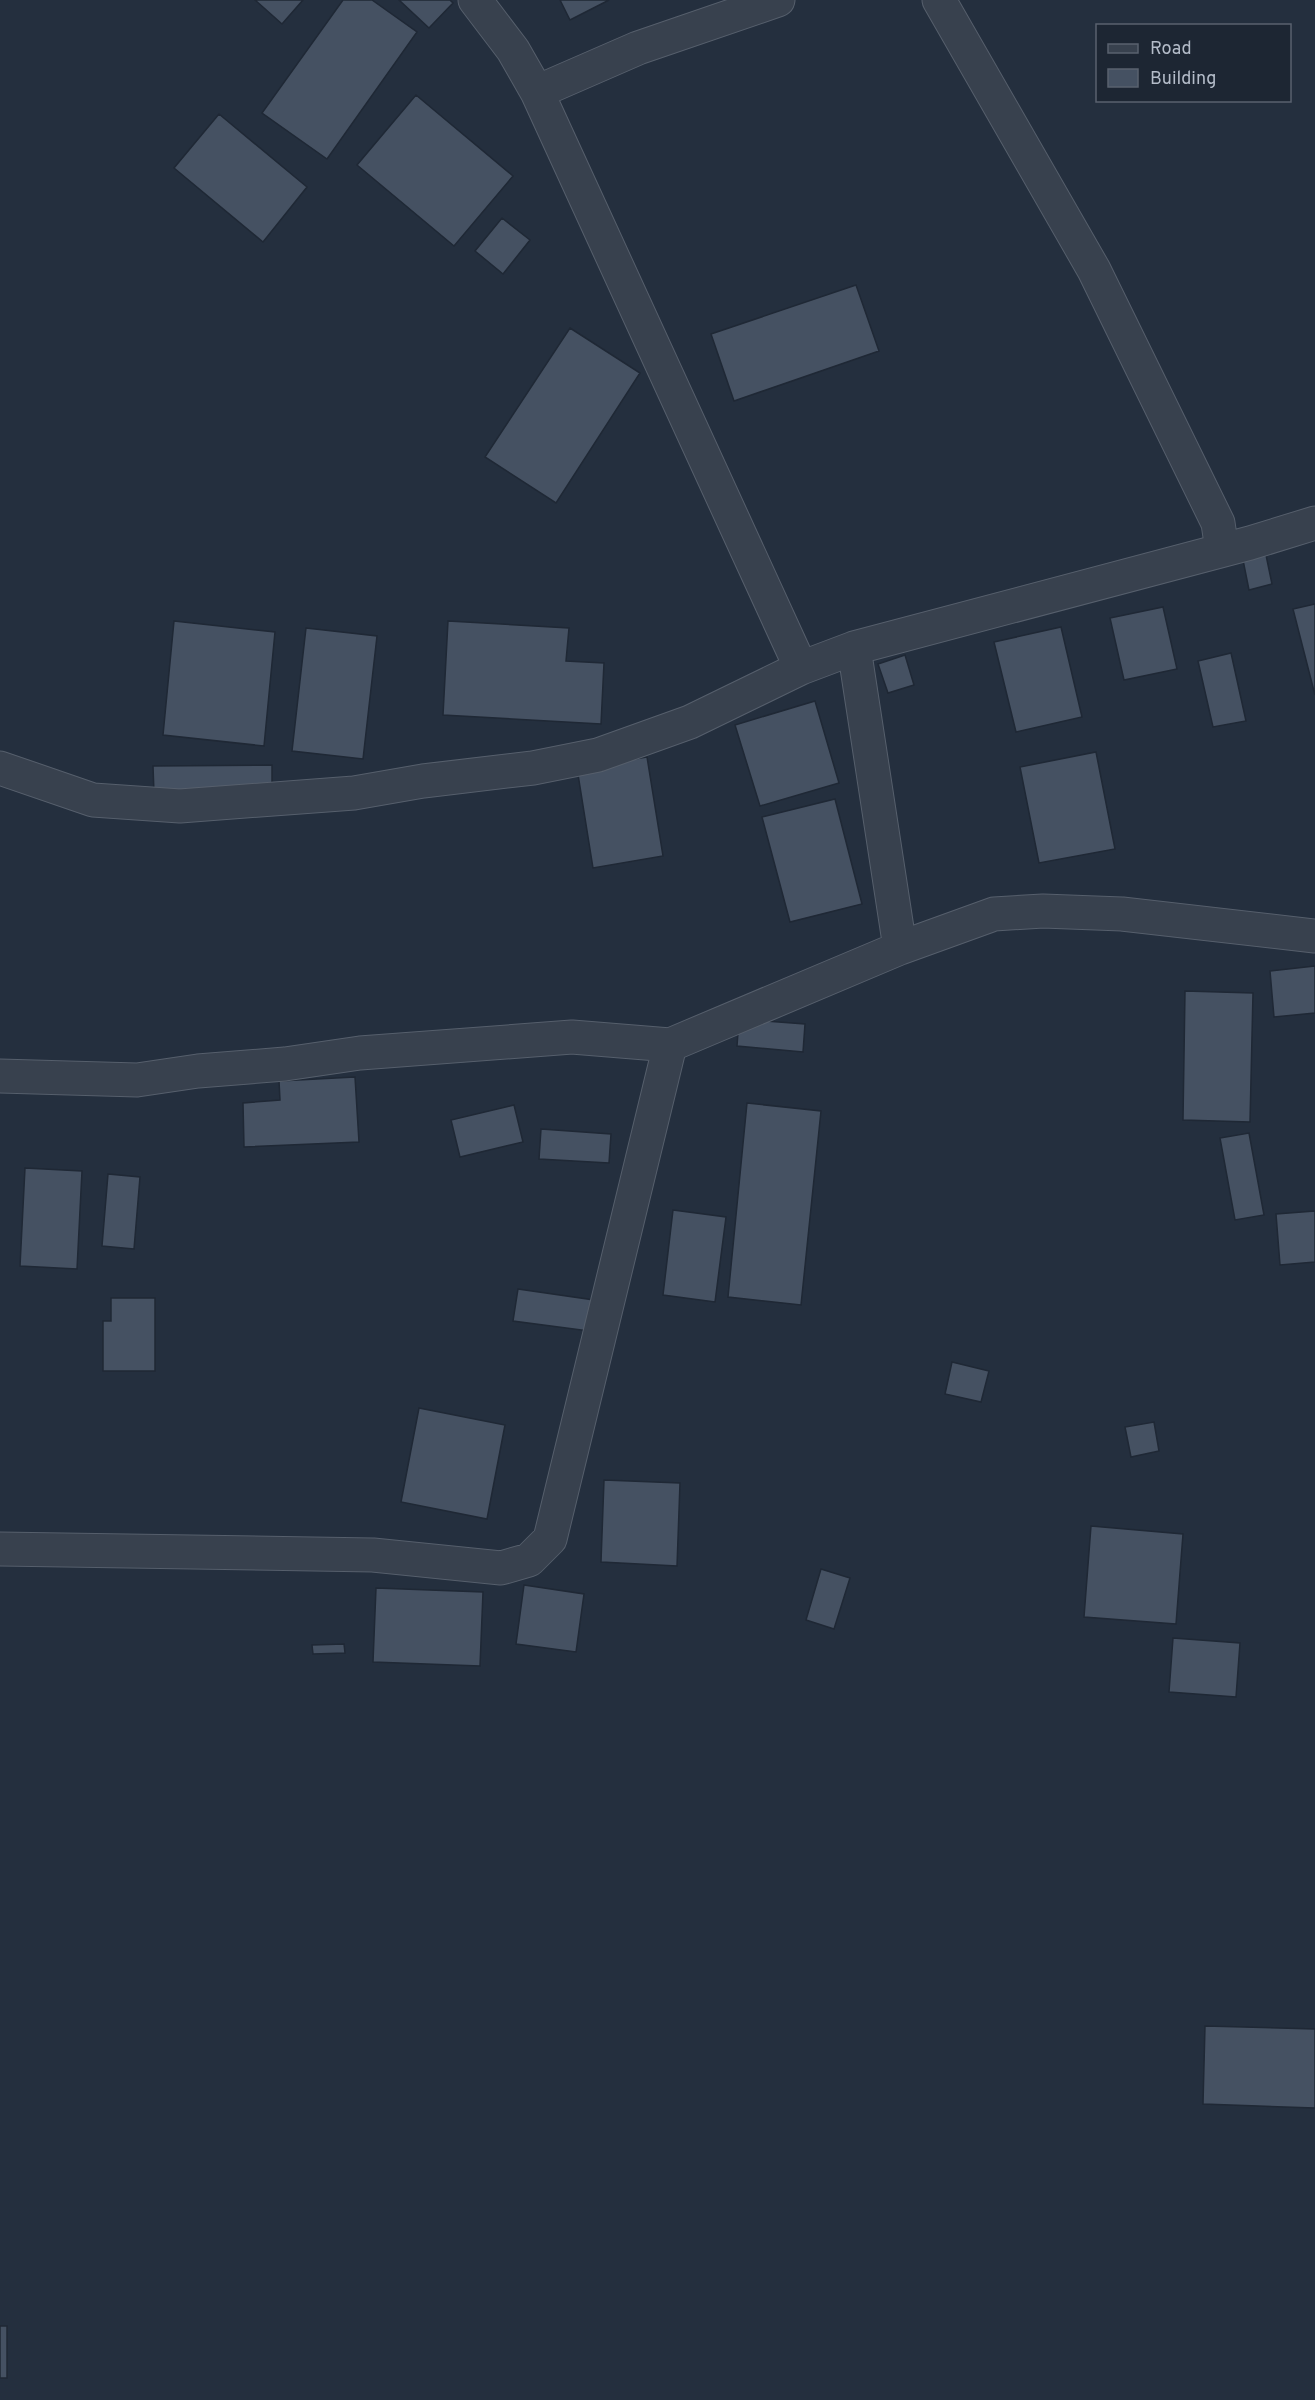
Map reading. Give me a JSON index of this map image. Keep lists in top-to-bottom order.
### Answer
{
  "legend": ["Road", "Building"]
}
